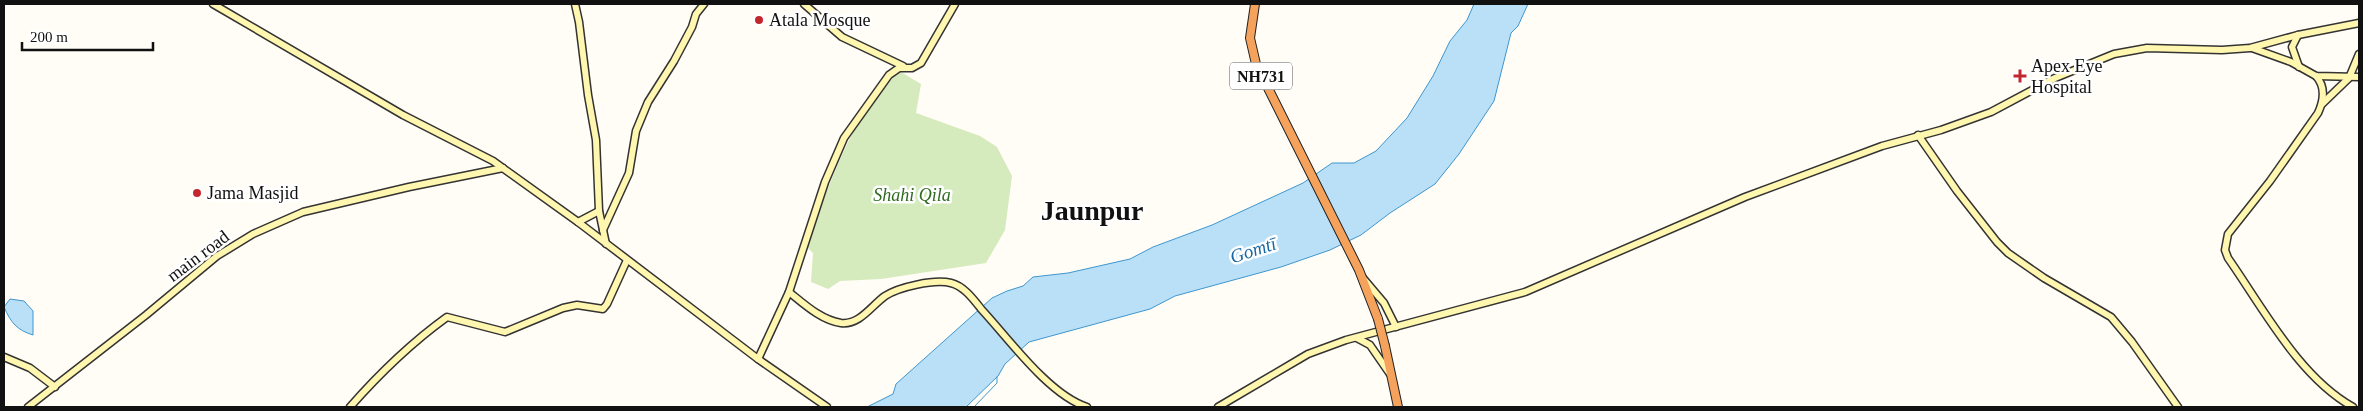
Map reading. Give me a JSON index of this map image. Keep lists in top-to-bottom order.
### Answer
{
  "streets": {
    "highway": ["NH731"],
    "main road": ["main road"]
  },
  "districts": ["Jaunpur"],
  "water": ["Gomtī"],
  "parks": ["Shahi Qila"],
  "places": {
    "other": ["Atala Mosque", "Jama Masjid"],
    "health": ["Apex Eye Hospital"]
  },
  "scale_bar": "200 m"
}
